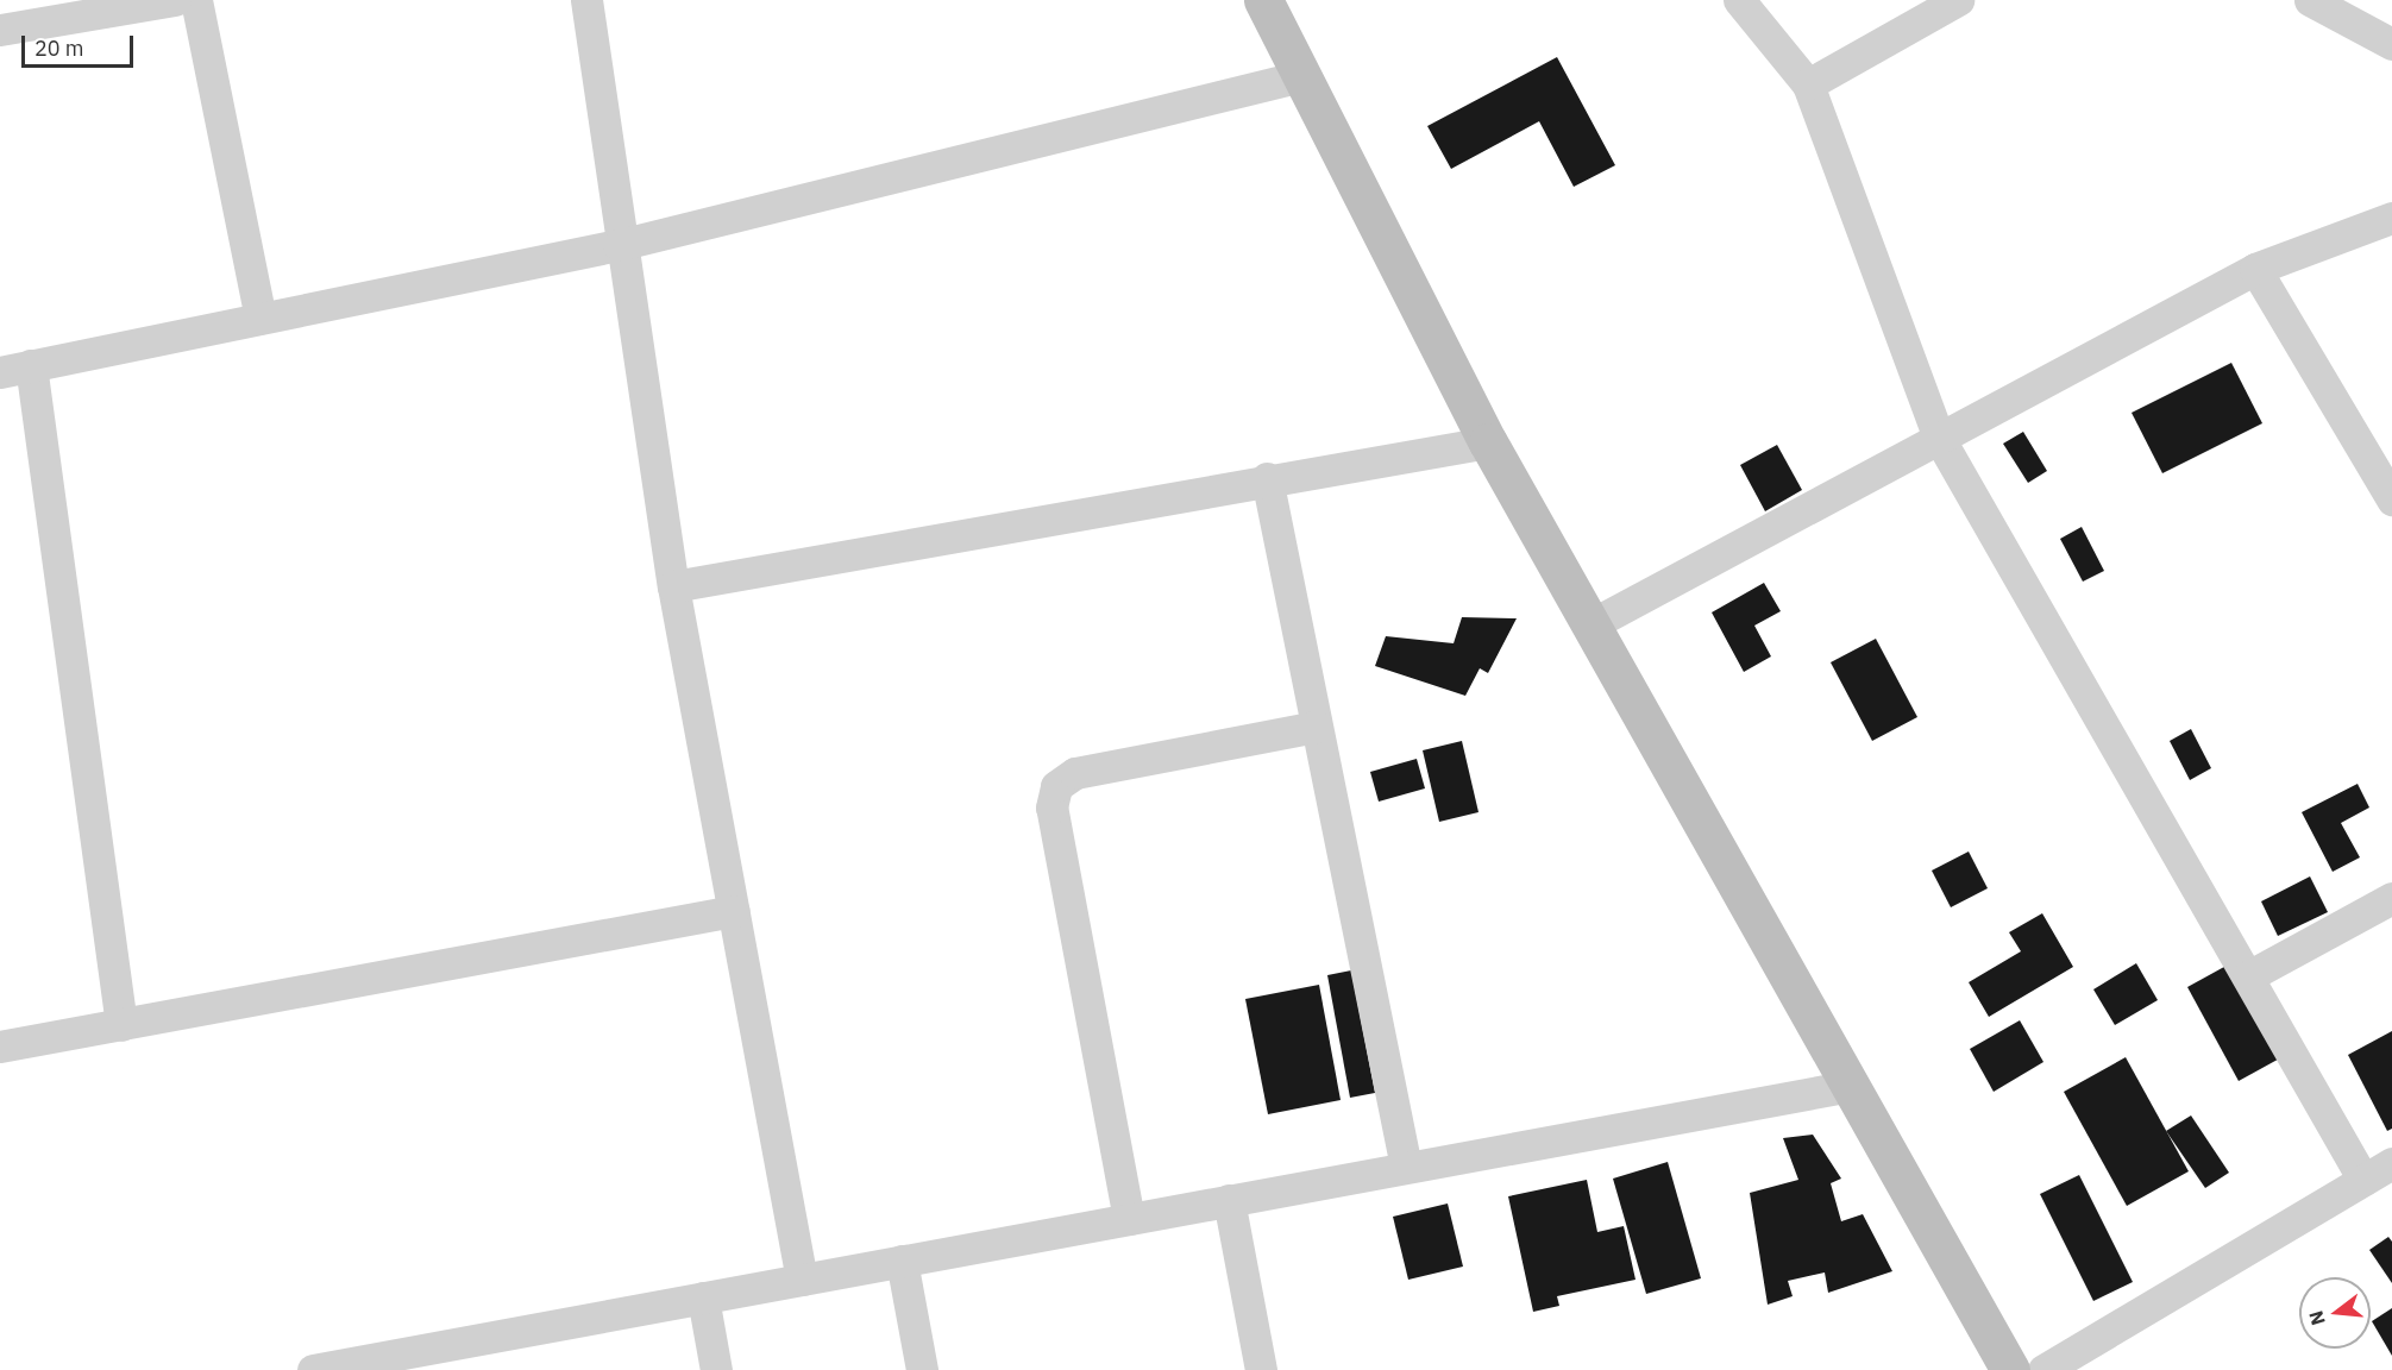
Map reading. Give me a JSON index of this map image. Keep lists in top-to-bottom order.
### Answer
{
  "scale_bar": "20 m",
  "north": "left"
}
